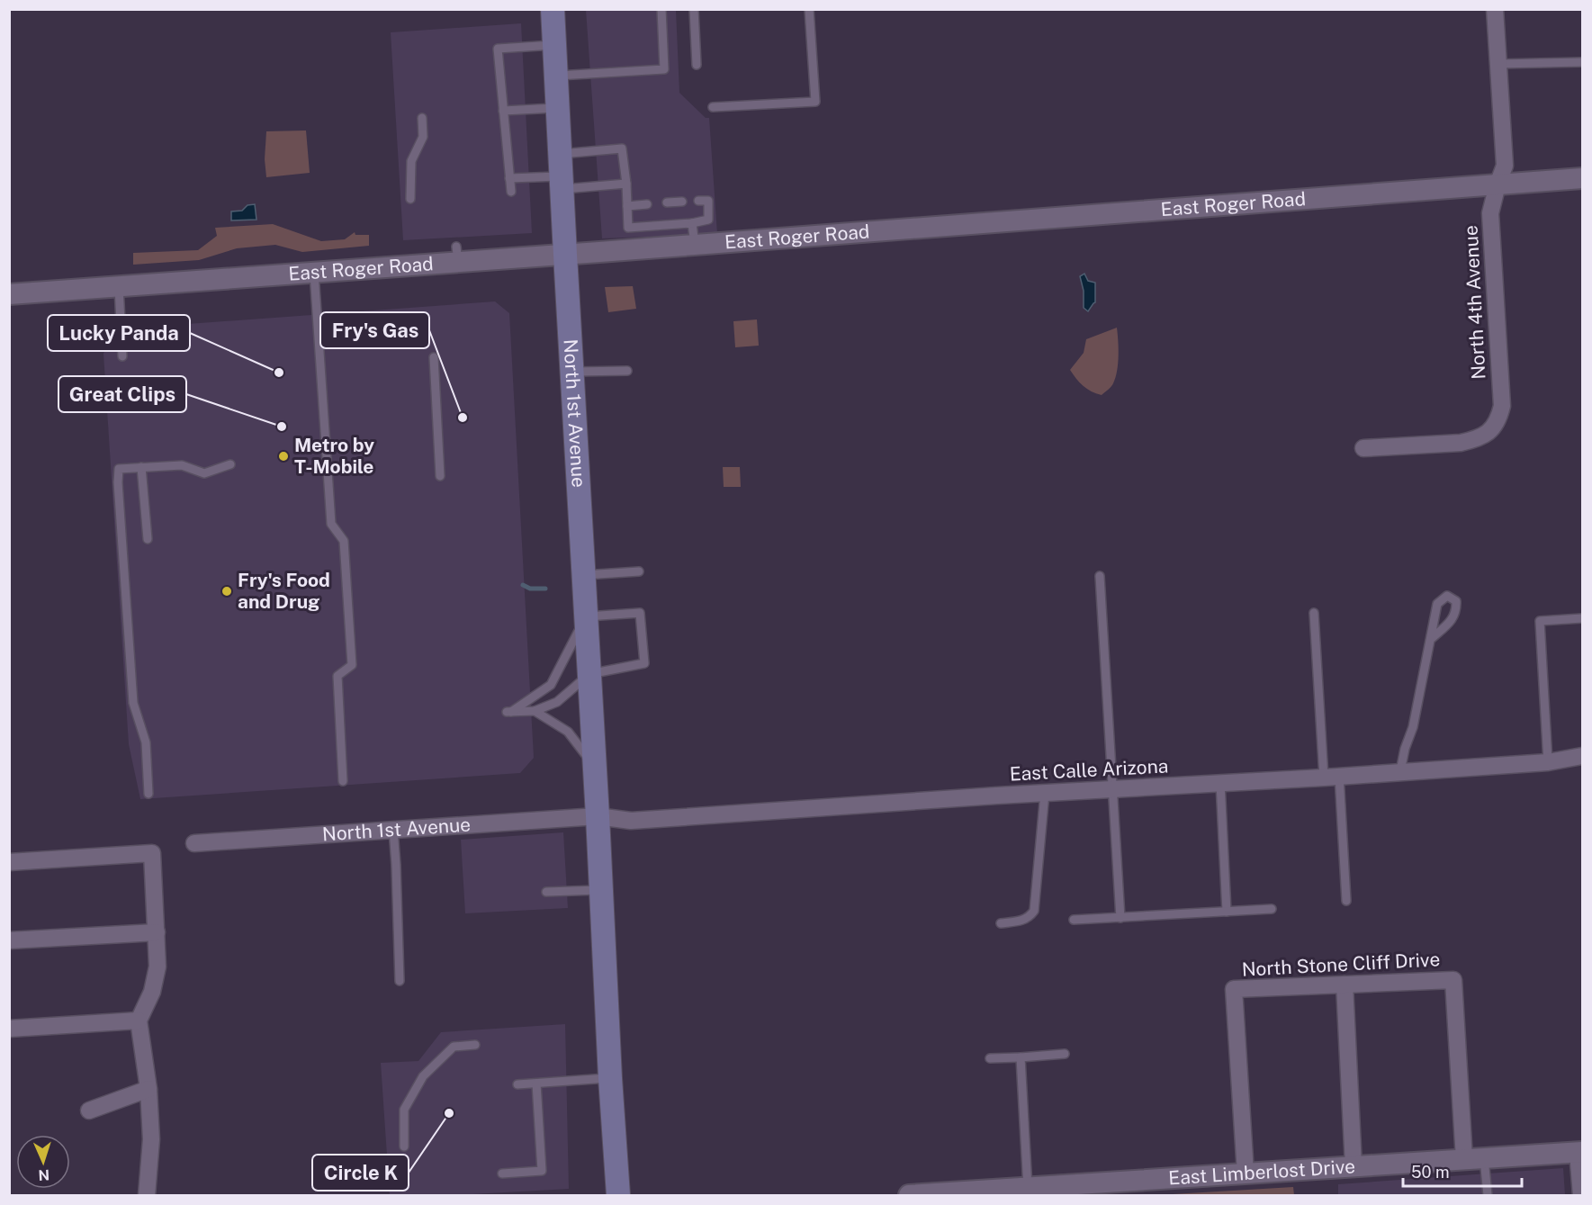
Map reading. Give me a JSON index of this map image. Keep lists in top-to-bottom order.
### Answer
{
  "streets": {
    "main road": ["North 1st Avenue"],
    "street": [
      "East Roger Road",
      "North 4th Avenue",
      "East Calle Arizona",
      "North Stone Cliff Drive",
      "East Limberlost Drive"
    ]
  },
  "crossings": [
    ["East Roger Road", "North 4th Avenue"],
    ["East Roger Road", "North 1st Avenue"],
    ["North 1st Avenue", "East Calle Arizona"],
    ["North Stone Cliff Drive", "East Limberlost Drive"]
  ],
  "places": [
    "Lucky Panda",
    "Fry's Gas",
    "Great Clips",
    "Metro by T-Mobile",
    "Fry's Food and Drug",
    "Circle K"
  ],
  "scale_bar": "50 m",
  "north": "bottom"
}
